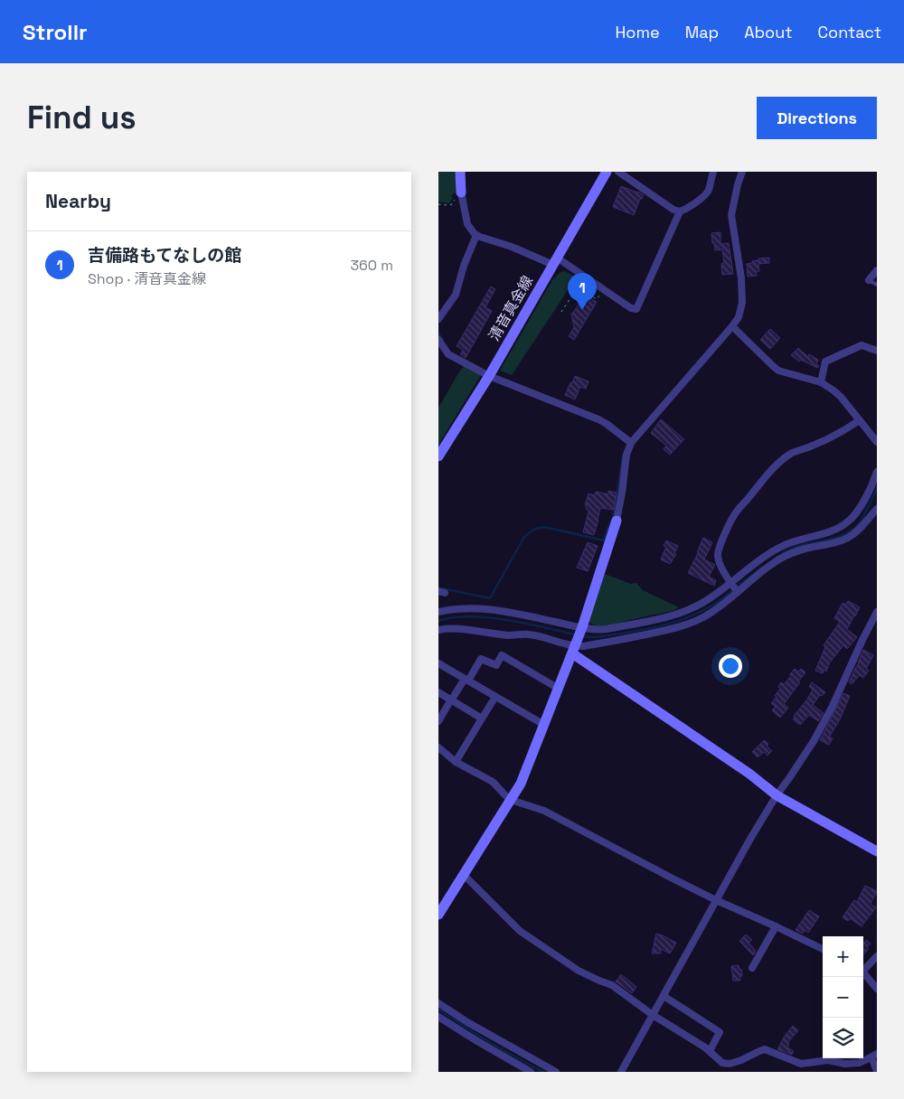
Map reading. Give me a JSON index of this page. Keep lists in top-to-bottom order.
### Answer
{
  "streets": {
    "street": ["清音真金線"]
  },
  "page": {
    "header": "Strollr",
    "nav": [
      "Home",
      "Map",
      "About",
      "Contact"
    ],
    "buttons": "Directions",
    "title": "Find us",
    "heading": "Nearby",
    "list": [
      {
        "mark": "1",
        "name": "吉備路もてなしの館",
        "note": "Shop · 清音真金線",
        "value": "360 m"
      }
    ],
    "pins": "1",
    "map_buttons": ["+", "−"]
  }
}
